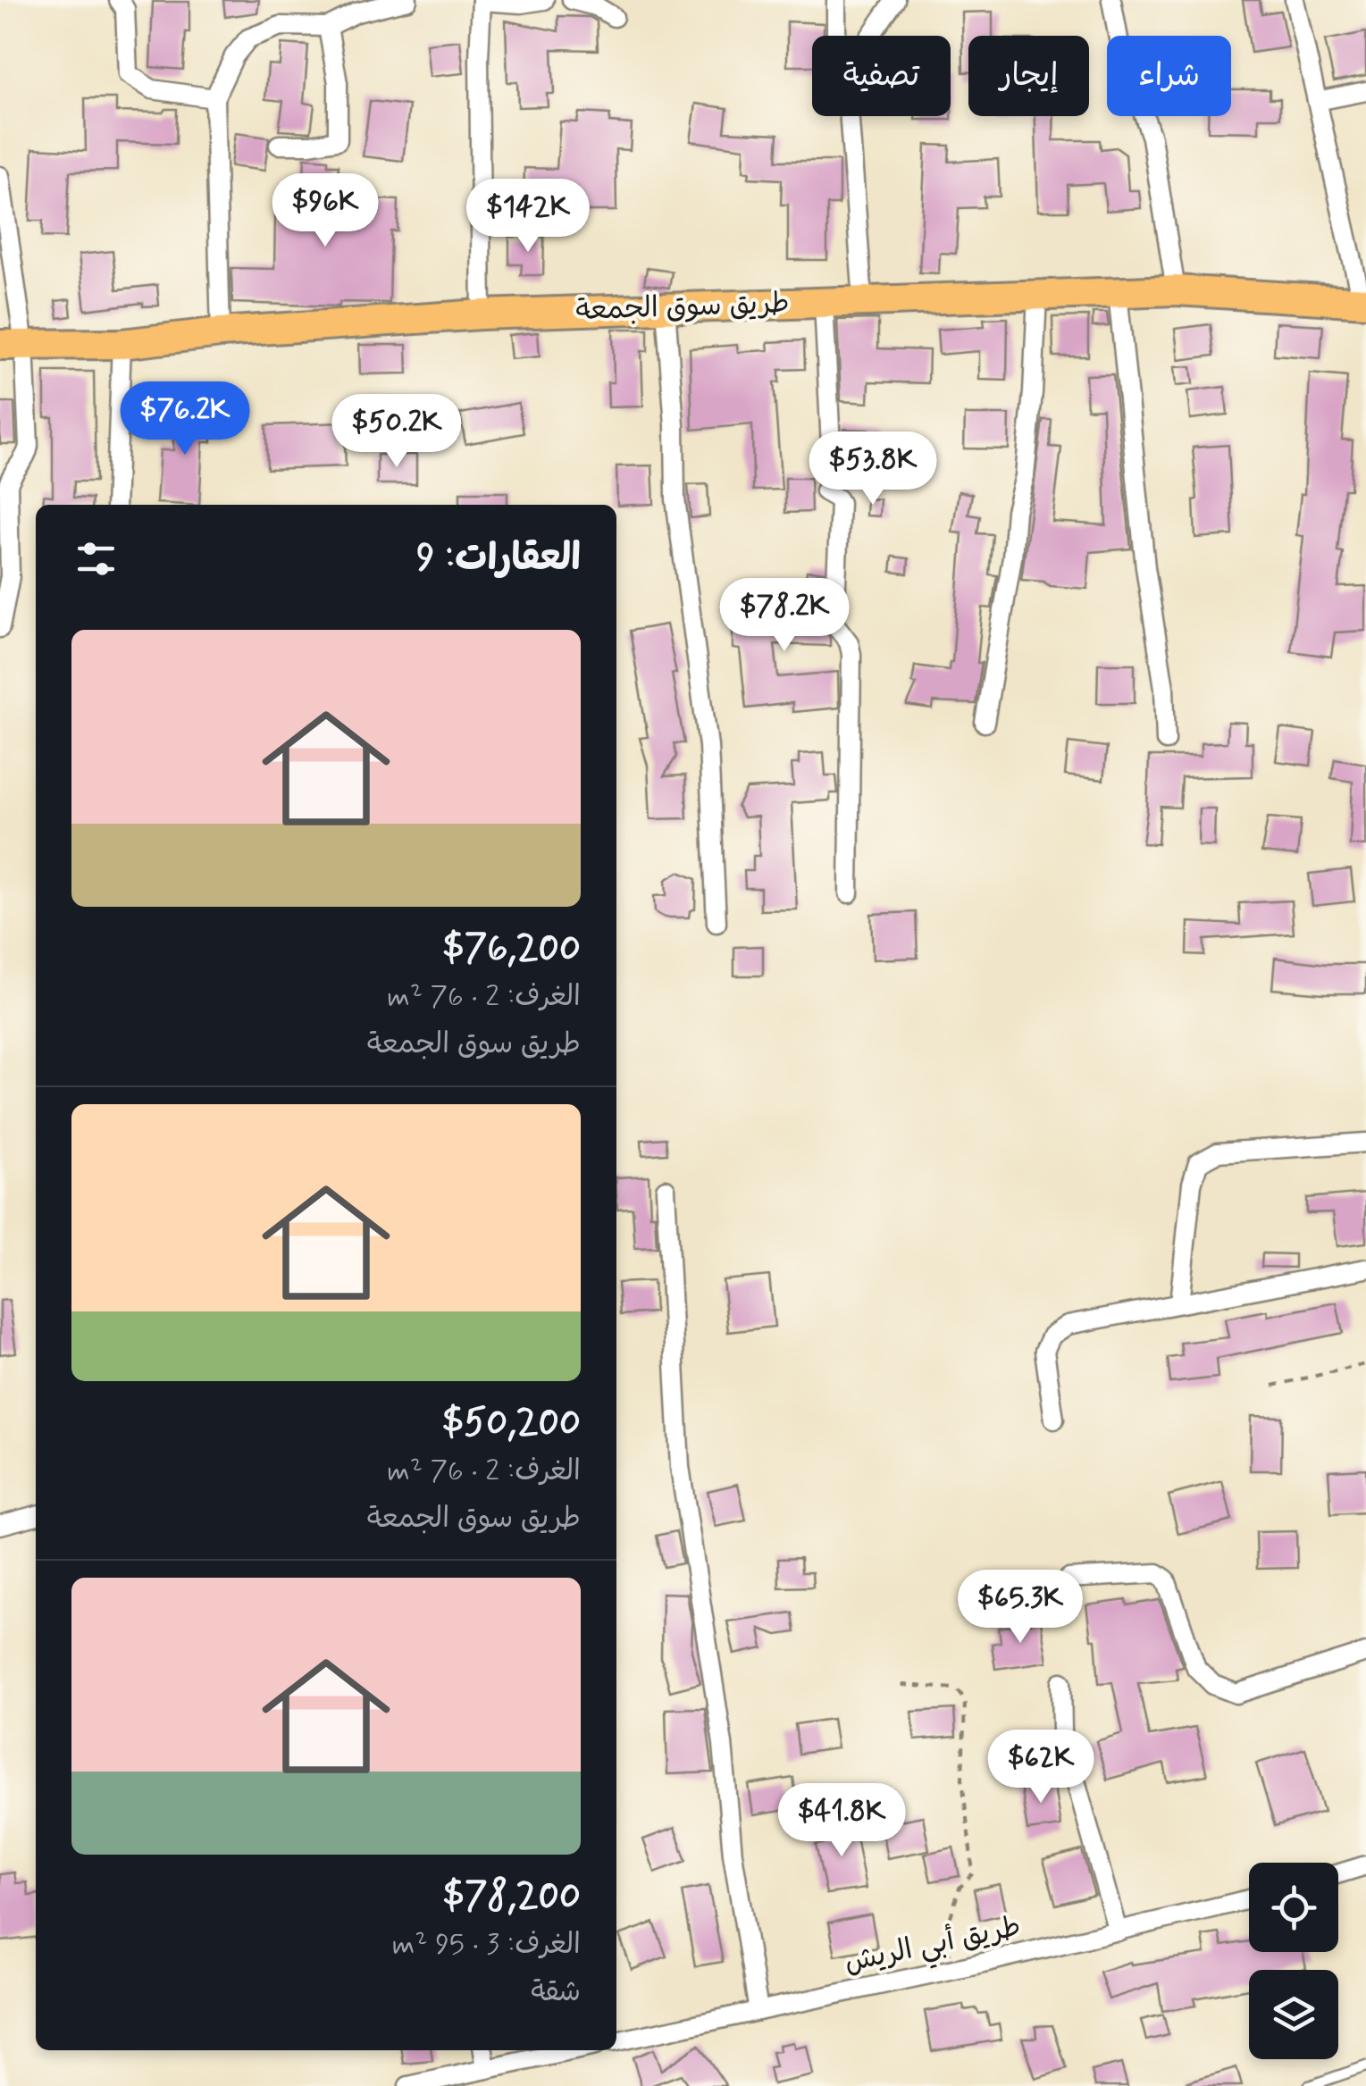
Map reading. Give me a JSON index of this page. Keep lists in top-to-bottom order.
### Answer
{
  "streets": {
    "main road": ["طريق سوق الجمعة"],
    "street": ["طريق أبي الريش"]
  },
  "page": {
    "chip": ["شراء", "إيجار", "تصفية"],
    "price": [
      "$96K",
      "$142K",
      "$76.2K",
      "$50.2K",
      "$53.8K",
      "$78.2K",
      "$65.3K",
      "$62K",
      "$41.8K"
    ],
    "heading": "العقارات: 9",
    "list": [
      {
        "name": "$76,200",
        "note": "الغرف: 2 · 76 m² · طريق سوق الجمعة"
      },
      {
        "name": "$50,200",
        "note": "الغرف: 2 · 76 m² · طريق سوق الجمعة"
      },
      {
        "name": "$78,200",
        "note": "الغرف: 3 · 95 m² · شقة"
      }
    ]
  }
}
